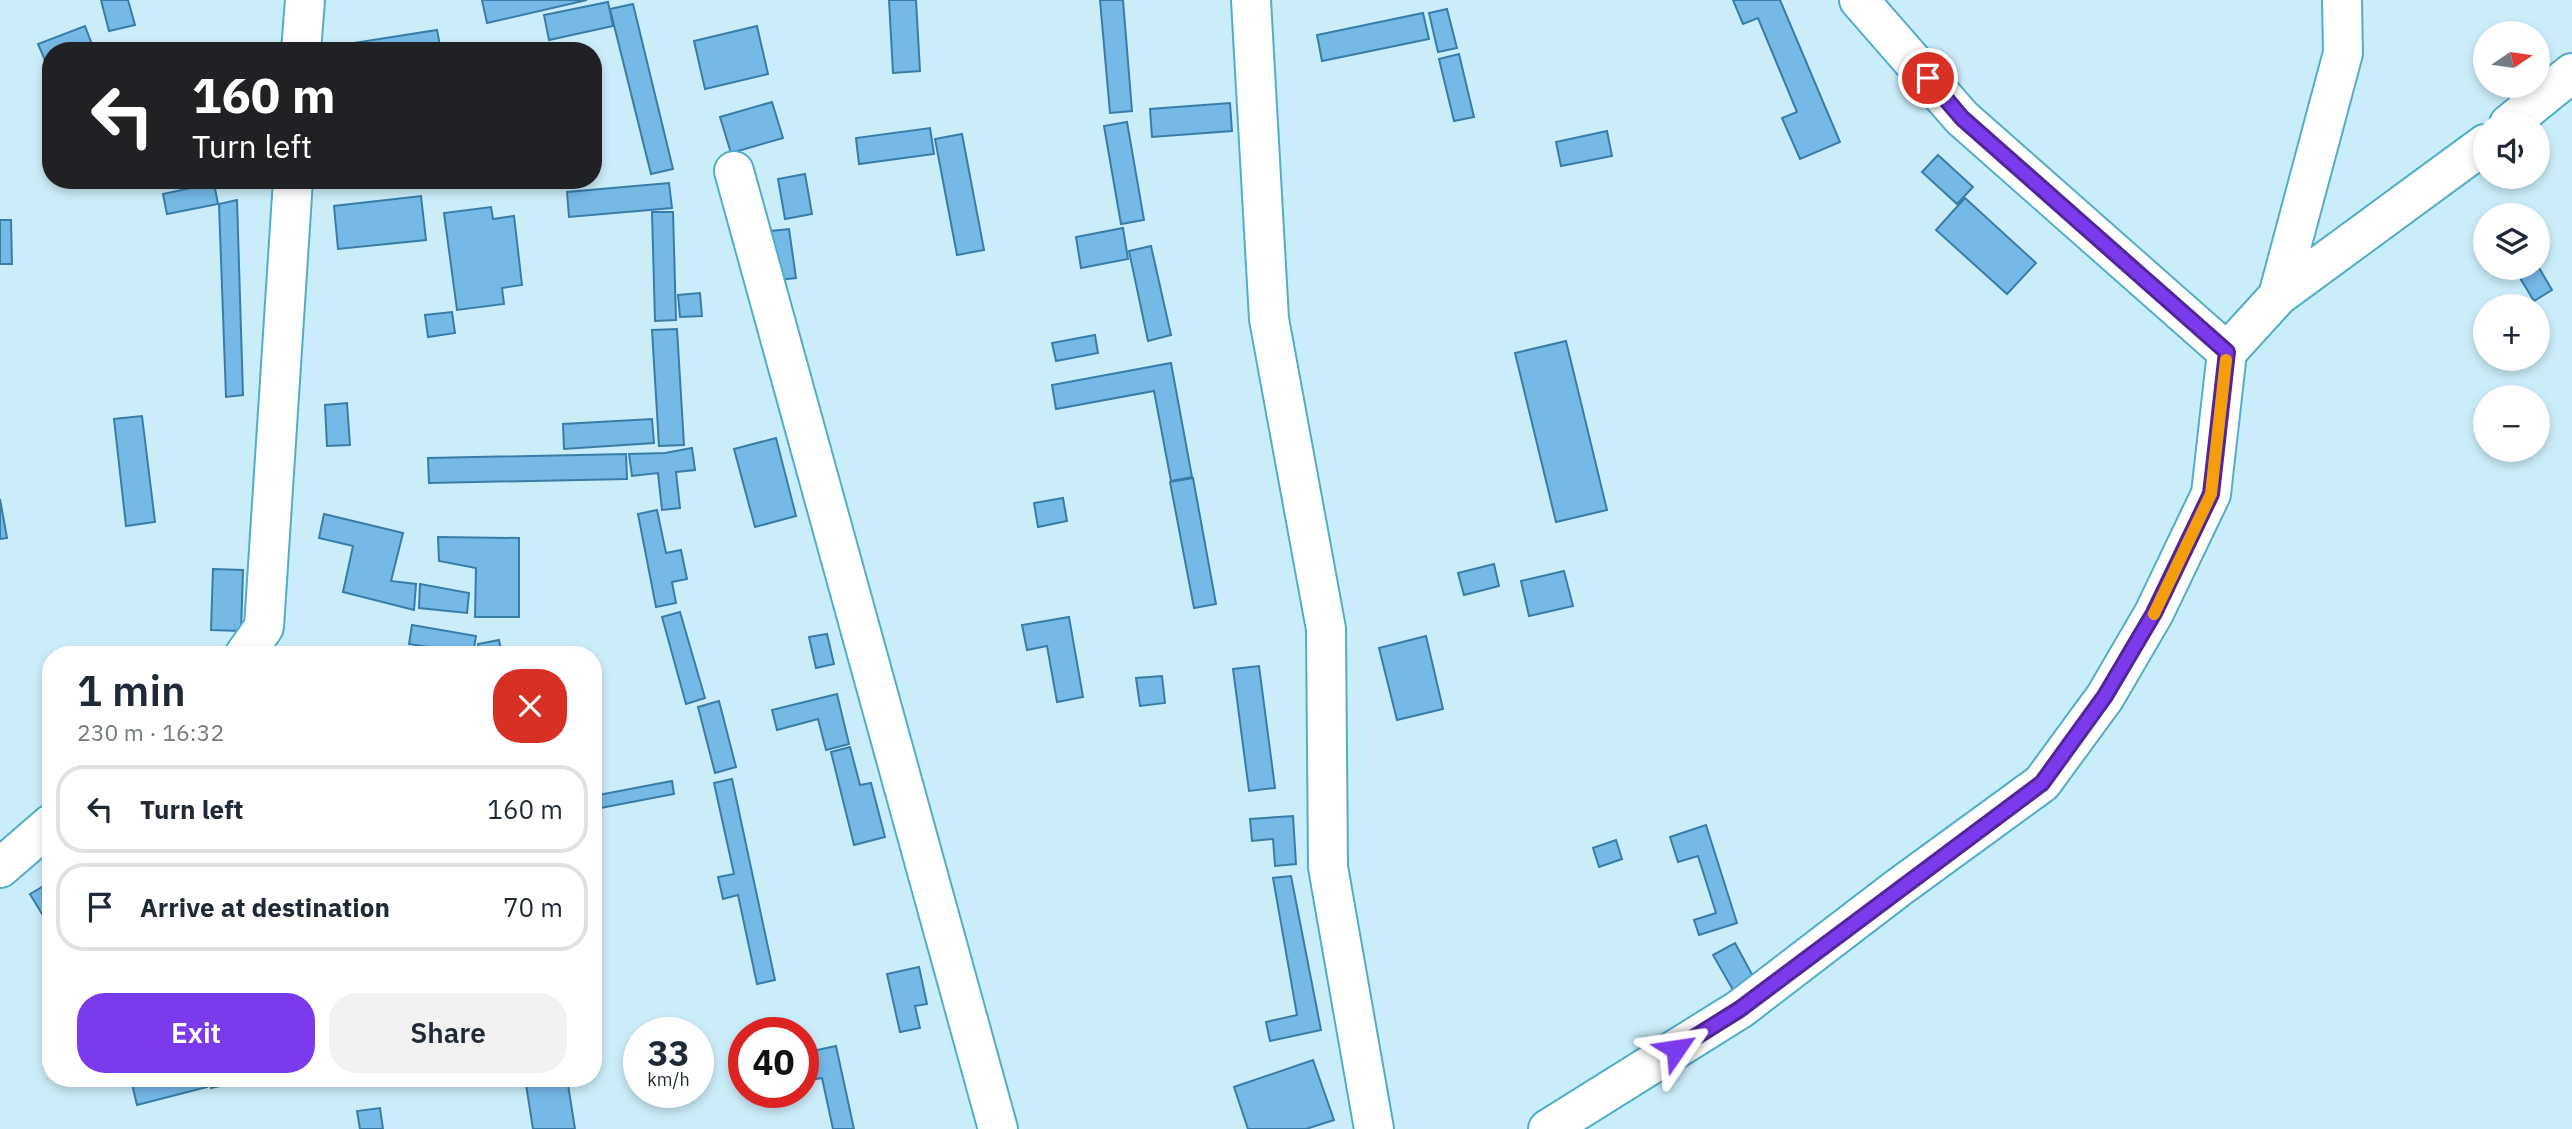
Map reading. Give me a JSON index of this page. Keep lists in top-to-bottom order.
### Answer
{
  "north": "right",
  "page": {
    "map_buttons": ["+", "−"],
    "turn": ["160 m", "Turn left"],
    "heading": ["1 min", "230 m · 16:32"],
    "list": [
      {
        "name": "Turn left",
        "value": "160 m"
      },
      {
        "name": "Arrive at destination",
        "value": "70 m"
      }
    ],
    "buttons": ["Exit", "Share"],
    "speed": "33 km/h",
    "limit": "40"
  }
}
